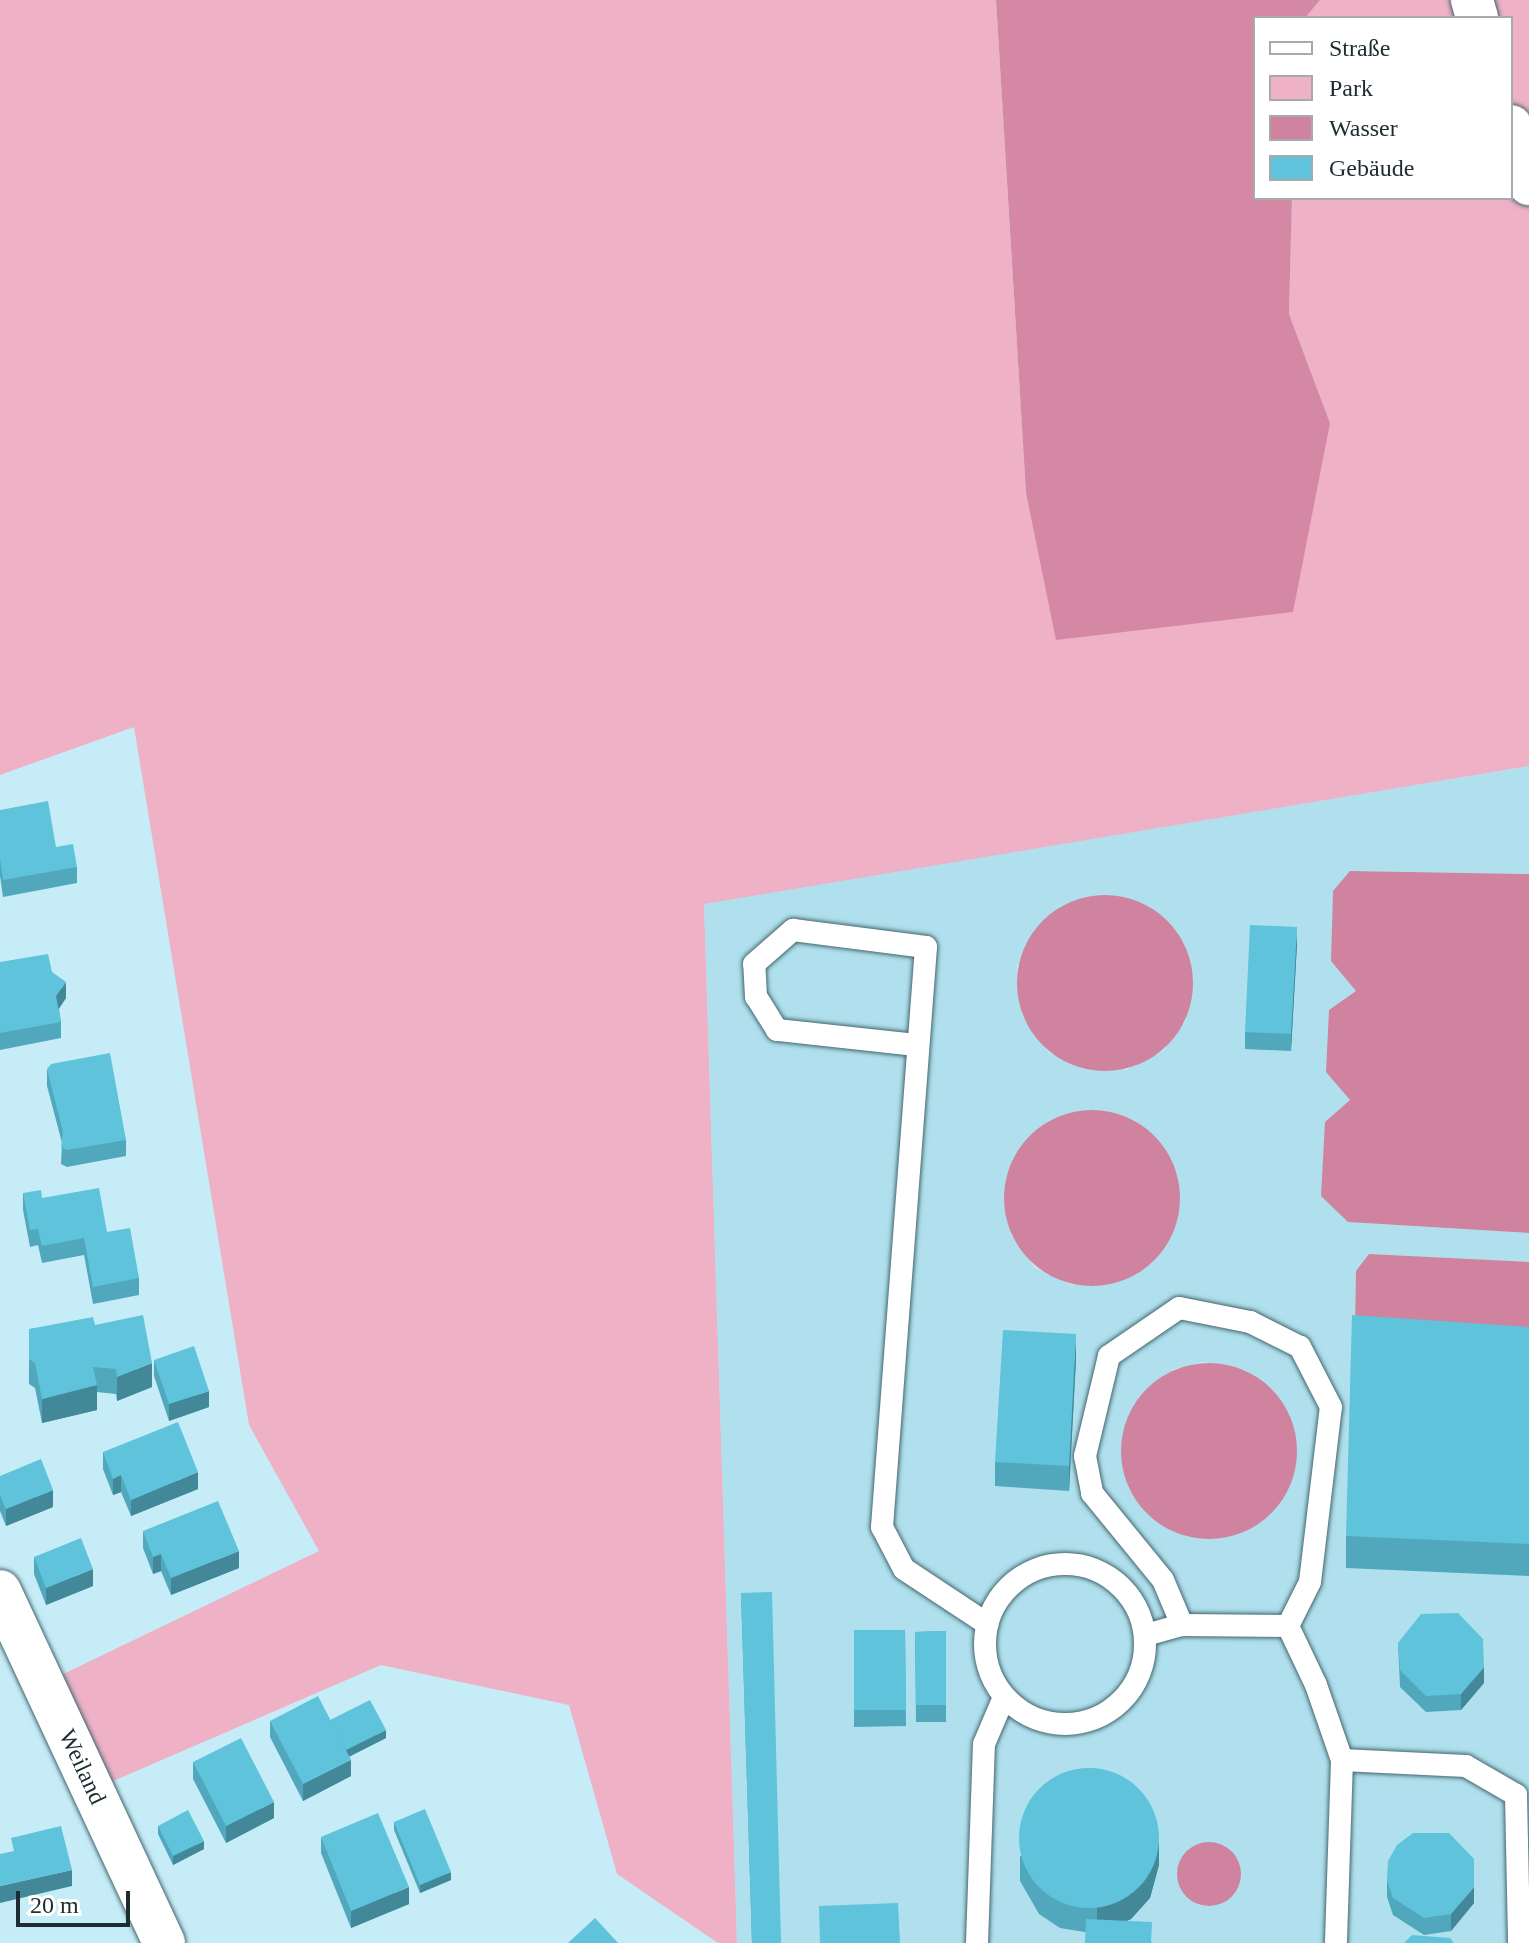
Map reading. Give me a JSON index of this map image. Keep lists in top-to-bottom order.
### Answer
{
  "streets": {
    "street": ["Weiland"]
  },
  "legend": [
    "Straße",
    "Park",
    "Wasser",
    "Gebäude"
  ],
  "scale_bar": "20 m"
}
